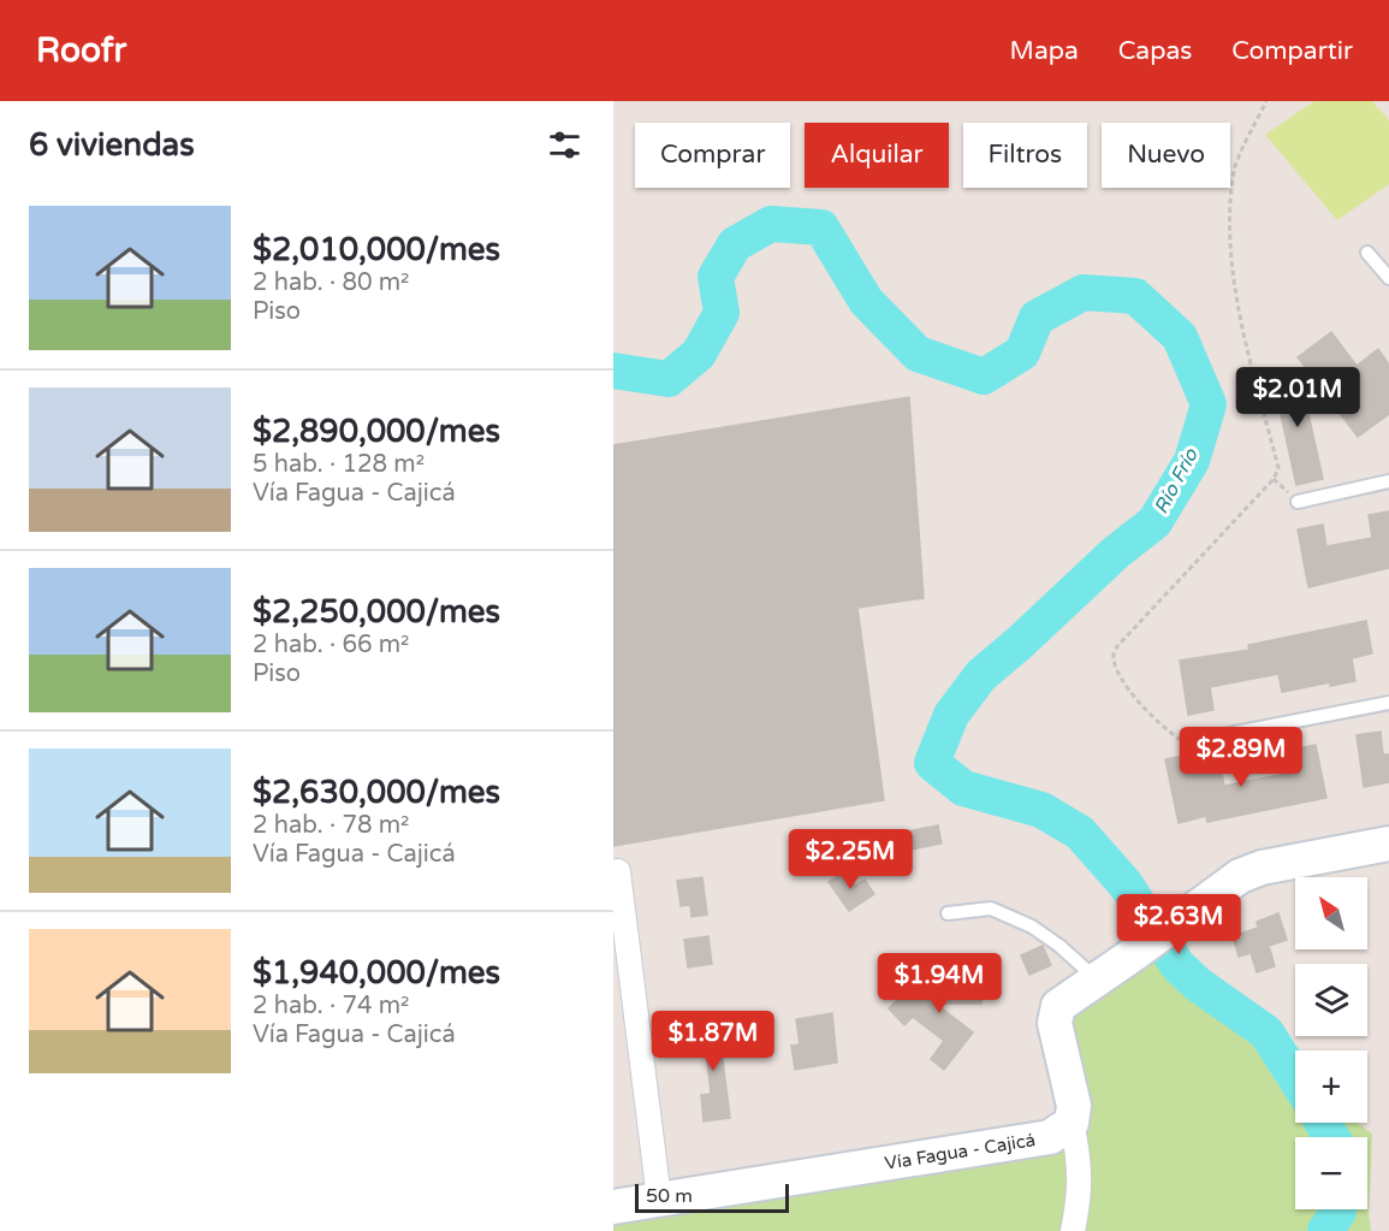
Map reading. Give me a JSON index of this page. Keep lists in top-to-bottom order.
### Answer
{
  "streets": {
    "street": ["Vía Fagua - Cajicá"]
  },
  "water": ["Río Frío"],
  "scale_bar": "50 m",
  "north": "top left",
  "page": {
    "header": "Roofr",
    "nav": ["Mapa", "Capas", "Compartir"],
    "heading": "6 viviendas",
    "chip": [
      "Comprar",
      "Alquilar",
      "Filtros",
      "Nuevo"
    ],
    "list": [
      {
        "name": "$2,010,000/mes",
        "note": "2 hab. · 80 m² · Piso"
      },
      {
        "name": "$2,890,000/mes",
        "note": "5 hab. · 128 m² · Vía Fagua - Cajicá"
      },
      {
        "name": "$2,250,000/mes",
        "note": "2 hab. · 66 m² · Piso"
      },
      {
        "name": "$2,630,000/mes",
        "note": "2 hab. · 78 m² · Vía Fagua - Cajicá"
      },
      {
        "name": "$1,940,000/mes",
        "note": "2 hab. · 74 m² · Vía Fagua - Cajicá"
      }
    ],
    "price": [
      "$2.01M",
      "$2.89M",
      "$2.25M",
      "$2.63M",
      "$1.94M",
      "$1.87M"
    ],
    "map_buttons": ["+", "−"],
    "scale": "50 m"
  }
}
